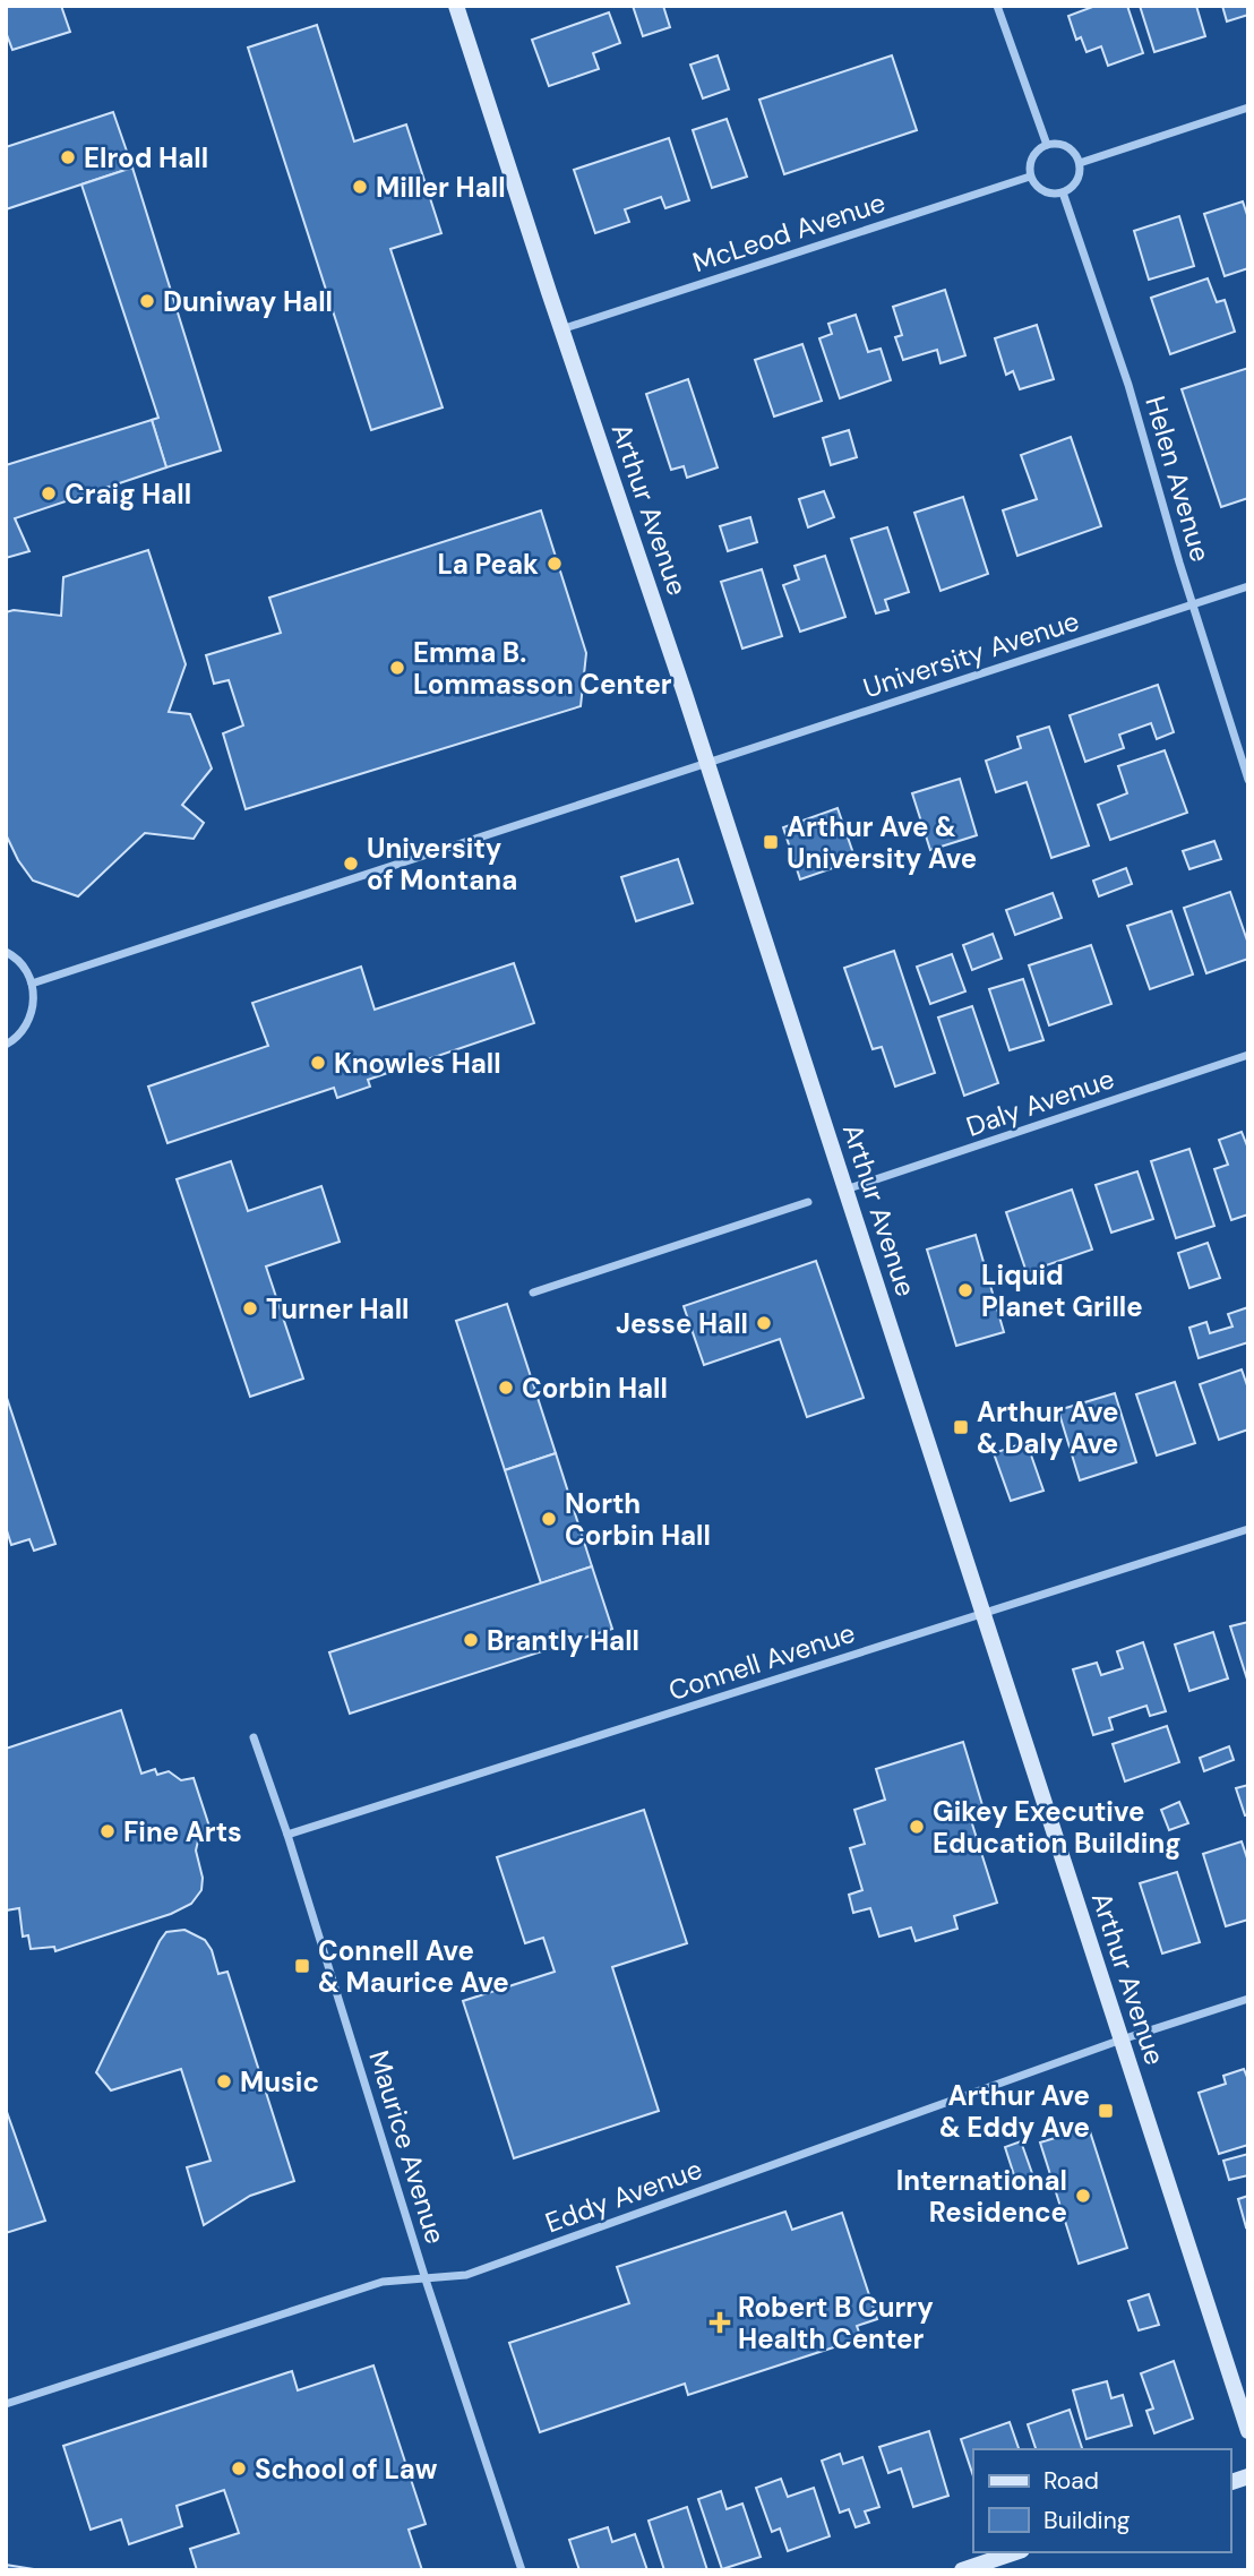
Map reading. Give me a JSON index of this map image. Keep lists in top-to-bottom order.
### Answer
{
  "streets": {
    "street": [
      "McLeod Avenue",
      "Helen Avenue",
      "Arthur Avenue",
      "University Avenue",
      "Daly Avenue",
      "Connell Avenue",
      "Maurice Avenue",
      "Eddy Avenue"
    ]
  },
  "crossings": [
    ["McLeod Avenue", "Helen Avenue"],
    ["McLeod Avenue", "Arthur Avenue"],
    ["Helen Avenue", "University Avenue"],
    ["Arthur Avenue", "University Avenue"],
    ["Arthur Avenue", "Daly Avenue"],
    ["Arthur Avenue", "Connell Avenue"],
    ["Arthur Avenue", "Eddy Avenue"],
    ["Connell Avenue", "Maurice Avenue"],
    ["Maurice Avenue", "Eddy Avenue"]
  ],
  "places": {
    "other": [
      "Elrod Hall",
      "Miller Hall",
      "Duniway Hall",
      "Craig Hall",
      "La Peak",
      "Emma B. Lommasson Center",
      "University of Montana",
      "Knowles Hall",
      "Liquid Planet Grille",
      "Turner Hall",
      "Jesse Hall",
      "Corbin Hall",
      "North Corbin Hall",
      "Brantly Hall",
      "Gikey Executive Education Building",
      "Fine Arts",
      "Music",
      "International Residence",
      "School of Law"
    ],
    "transit": [
      "Arthur Ave & University Ave",
      "Arthur Ave & Daly Ave",
      "Connell Ave & Maurice Ave",
      "Arthur Ave & Eddy Ave"
    ],
    "health": ["Robert B Curry Health Center"]
  },
  "legend": ["Road", "Building"]
}
